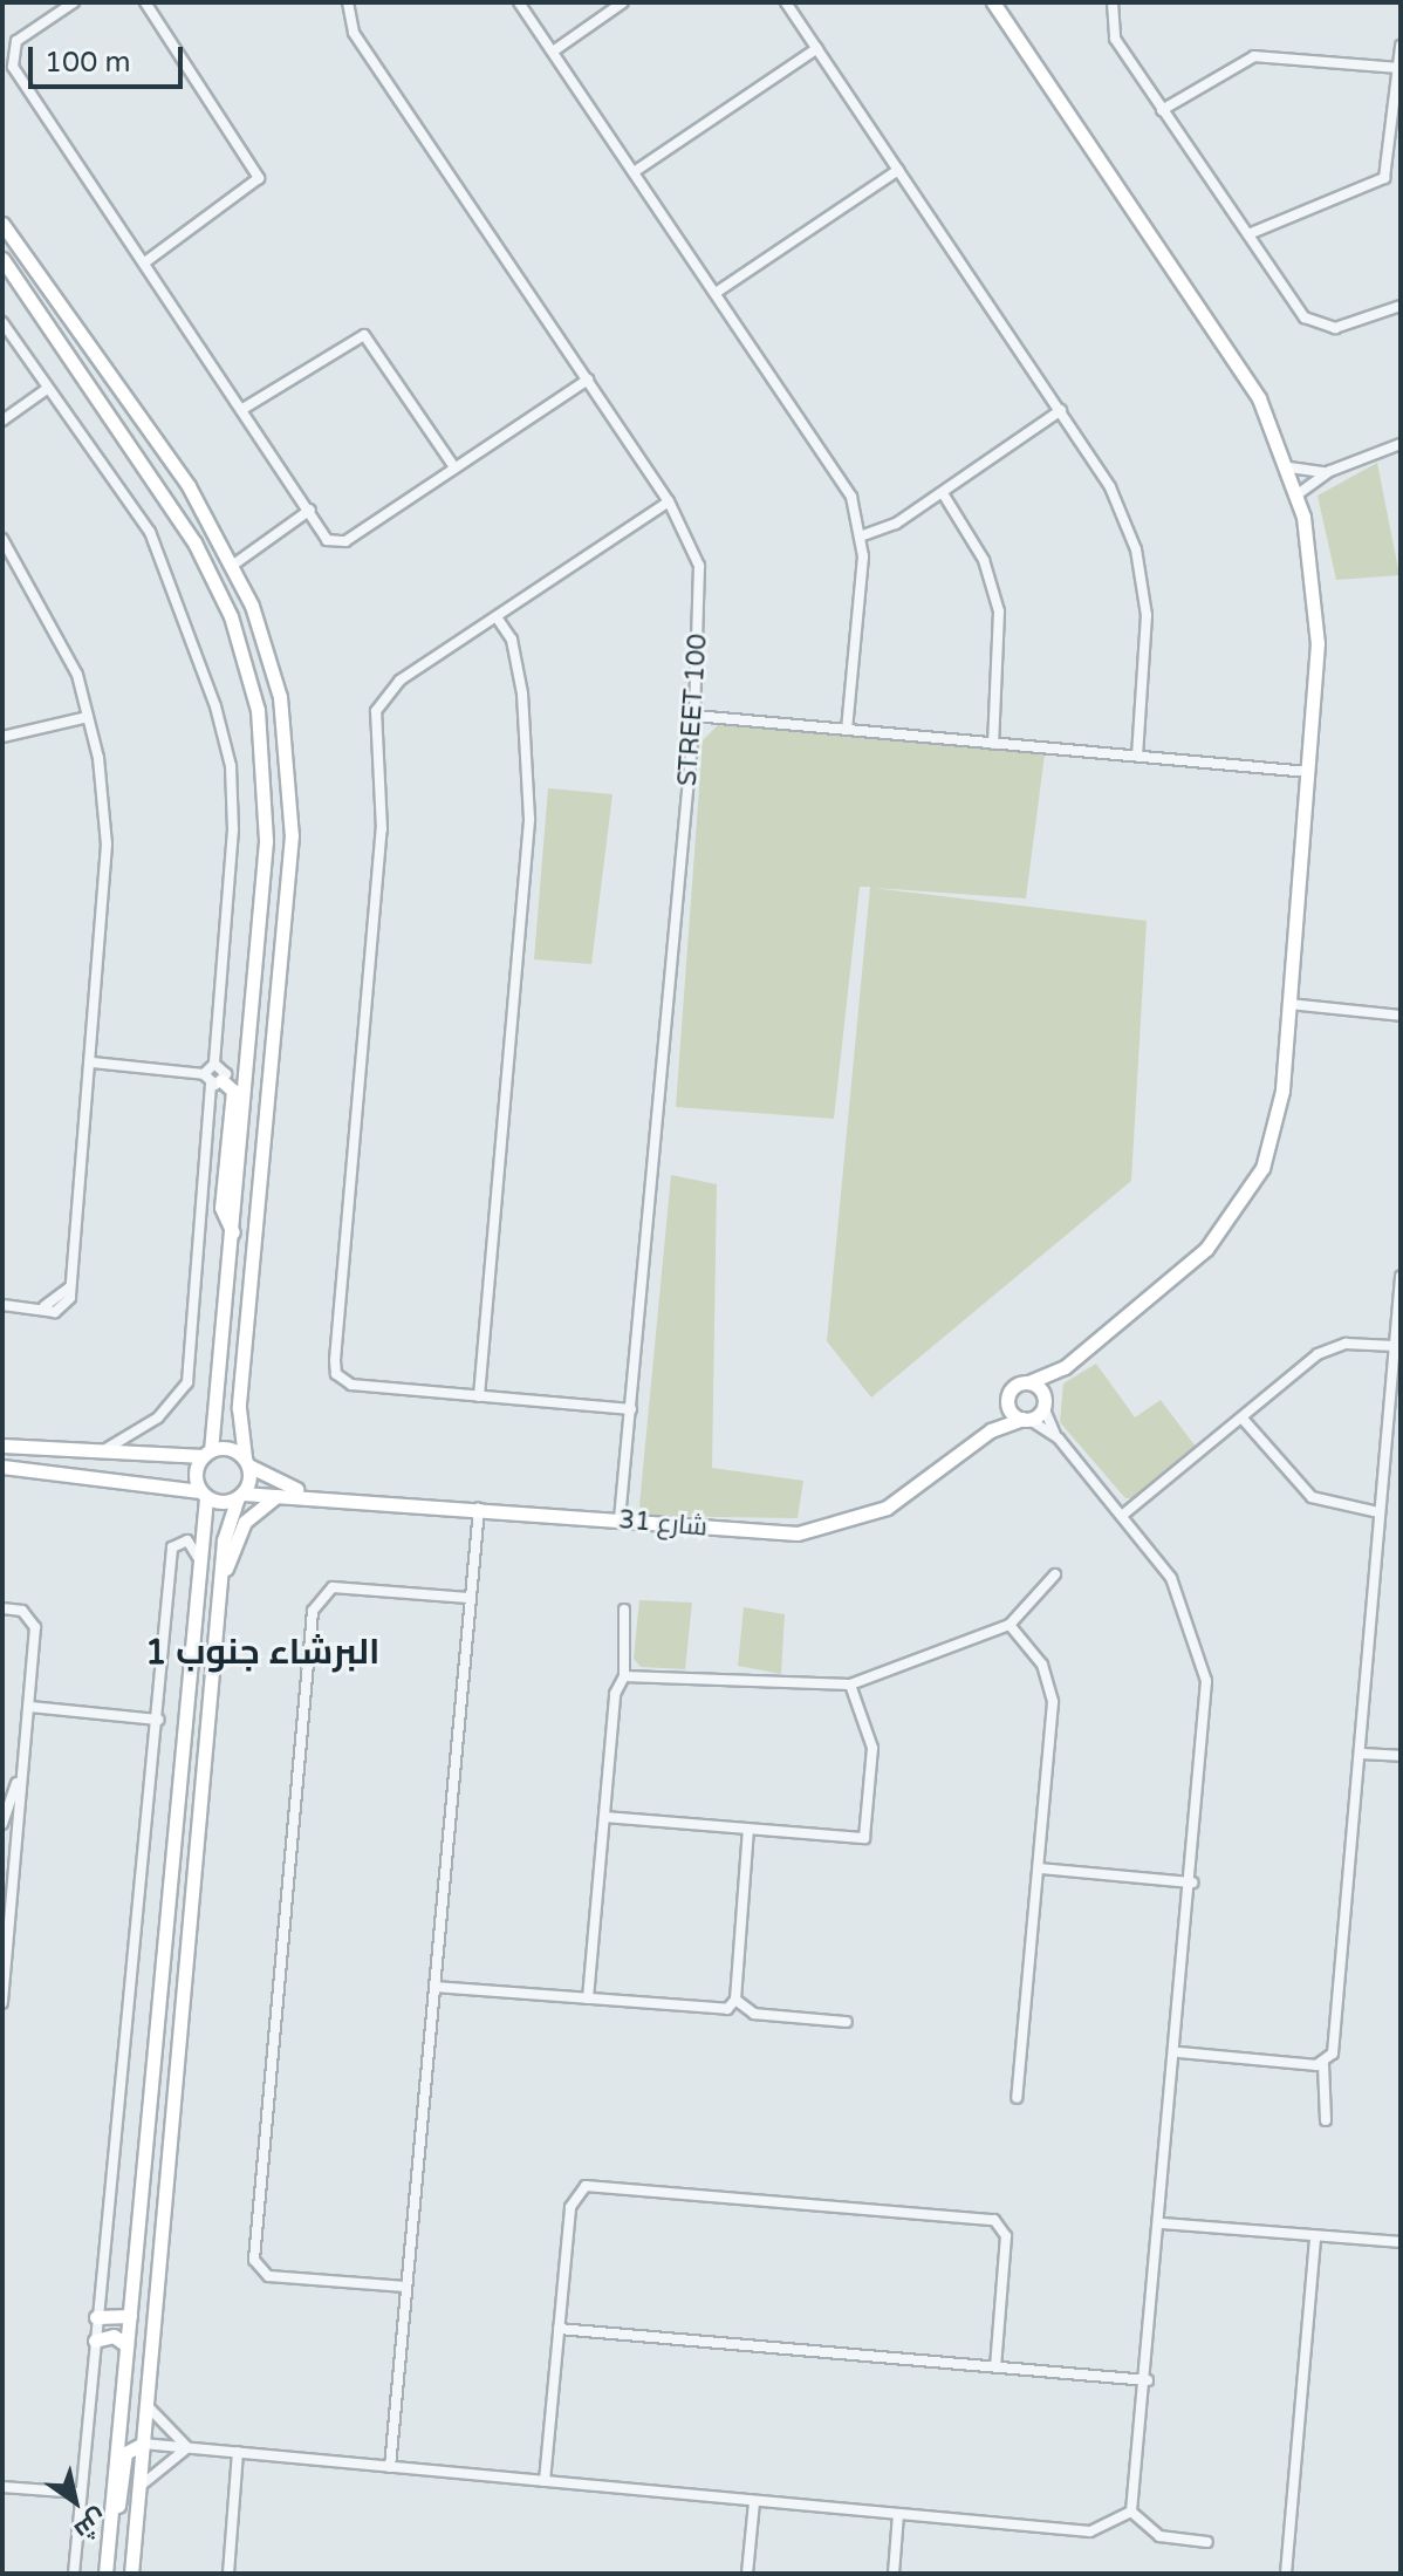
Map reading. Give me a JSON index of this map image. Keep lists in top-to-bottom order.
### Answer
{
  "streets": {
    "main road": ["شارع 31"],
    "street": ["STREET 100"]
  },
  "crossings": [
    ["STREET 100", "شارع 31"]
  ],
  "districts": ["البرشاء جنوب 1"],
  "scale_bar": "100 m",
  "north": "bottom right"
}
